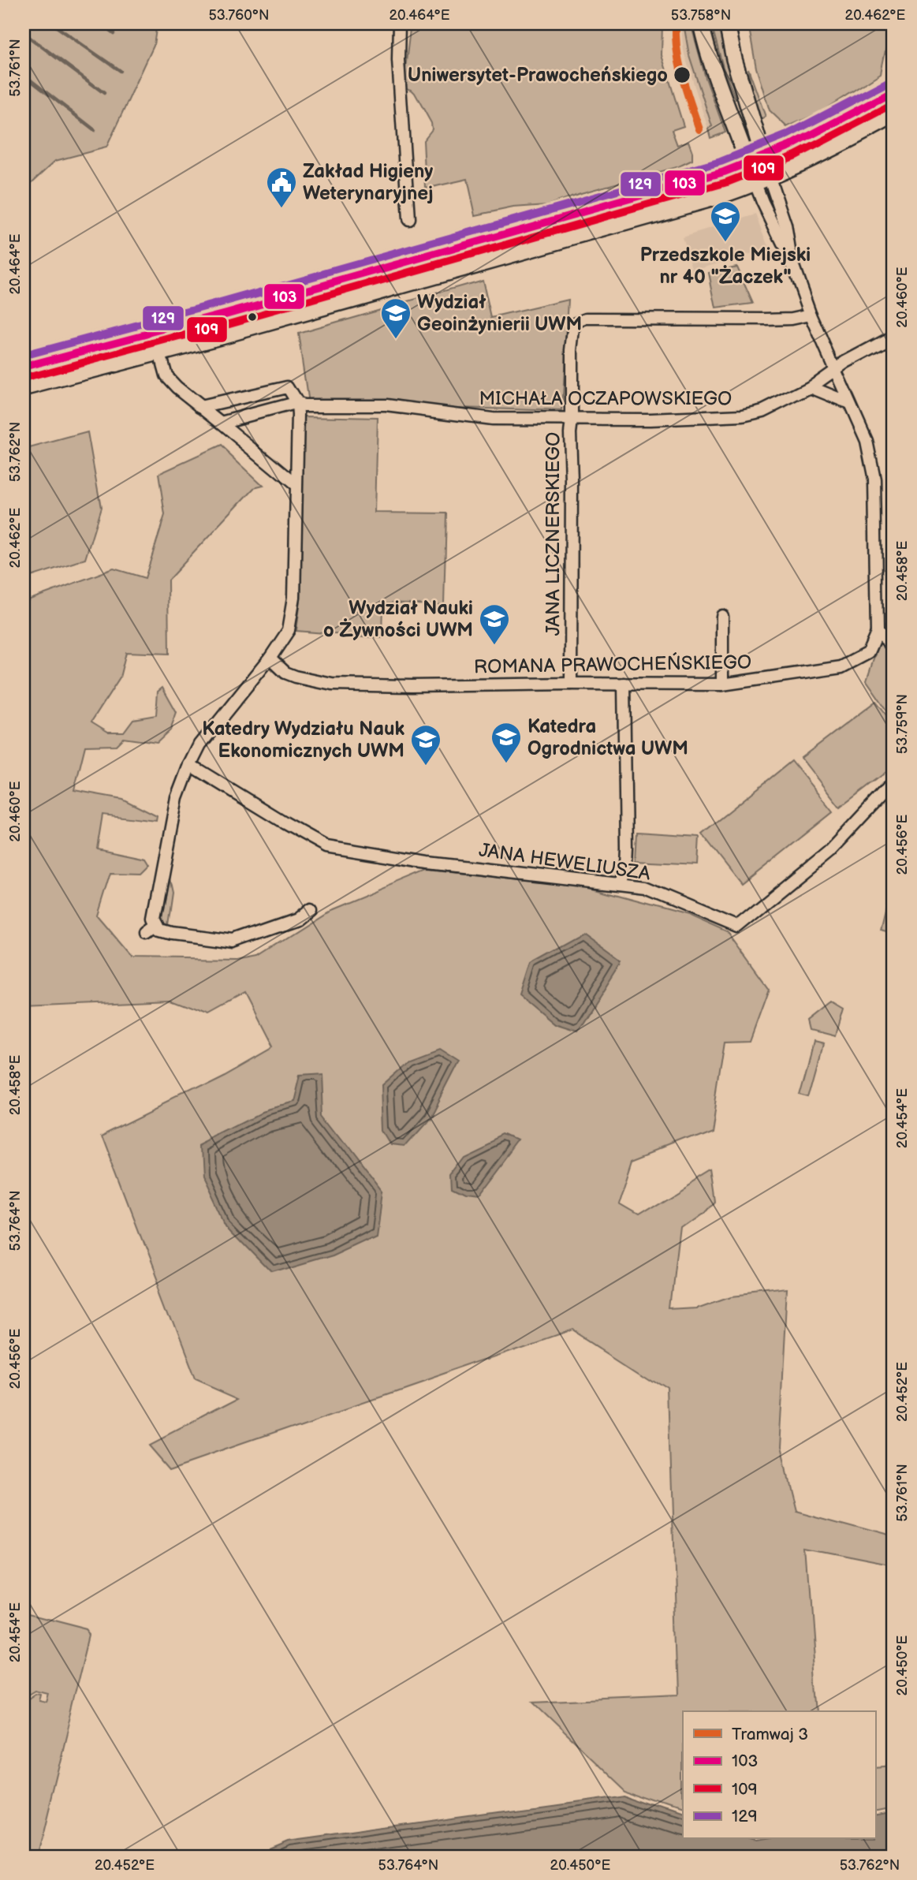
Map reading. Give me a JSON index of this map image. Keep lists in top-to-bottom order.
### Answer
{
  "streets": {
    "street": [
      "MICHAŁA OCZAPOWSKIEGO",
      "JANA LICZNERSKIEGO",
      "ROMANA PRAWOCHEŃSKIEGO",
      "JANA HEWELIUSZA"
    ]
  },
  "crossings": [
    ["MICHAŁA OCZAPOWSKIEGO", "JANA LICZNERSKIEGO"],
    ["JANA LICZNERSKIEGO", "ROMANA PRAWOCHEŃSKIEGO"]
  ],
  "places": {
    "other": ["Uniwersytet-Prawocheńskiego"],
    "public building": ["Zakład Higieny Weterynaryjnej"],
    "school or university": [
      "Przedszkole Miejski nr 40 \"Żaczek\"",
      "Wydział Geoinżynierii UWM",
      "Wydział Nauki o Żywności UWM",
      "Katedra Ogrodnictwa UWM",
      "Katedry Wydziału Nauk Ekonomicznych UWM"
    ]
  },
  "lines": [
    "tram line 3",
    "transit line 129",
    "transit line 103",
    "transit line 109"
  ],
  "legend": [
    "Tramwaj 3",
    "103",
    "109",
    "129"
  ],
  "coordinates": [
    "53.760°N",
    "20.464°E",
    "53.758°N",
    "20.462°E",
    "53.761°N",
    "20.460°E",
    "53.762°N",
    "20.458°E",
    "53.759°N",
    "20.456°E",
    "20.454°E",
    "53.764°N",
    "20.452°E",
    "20.450°E"
  ]
}
